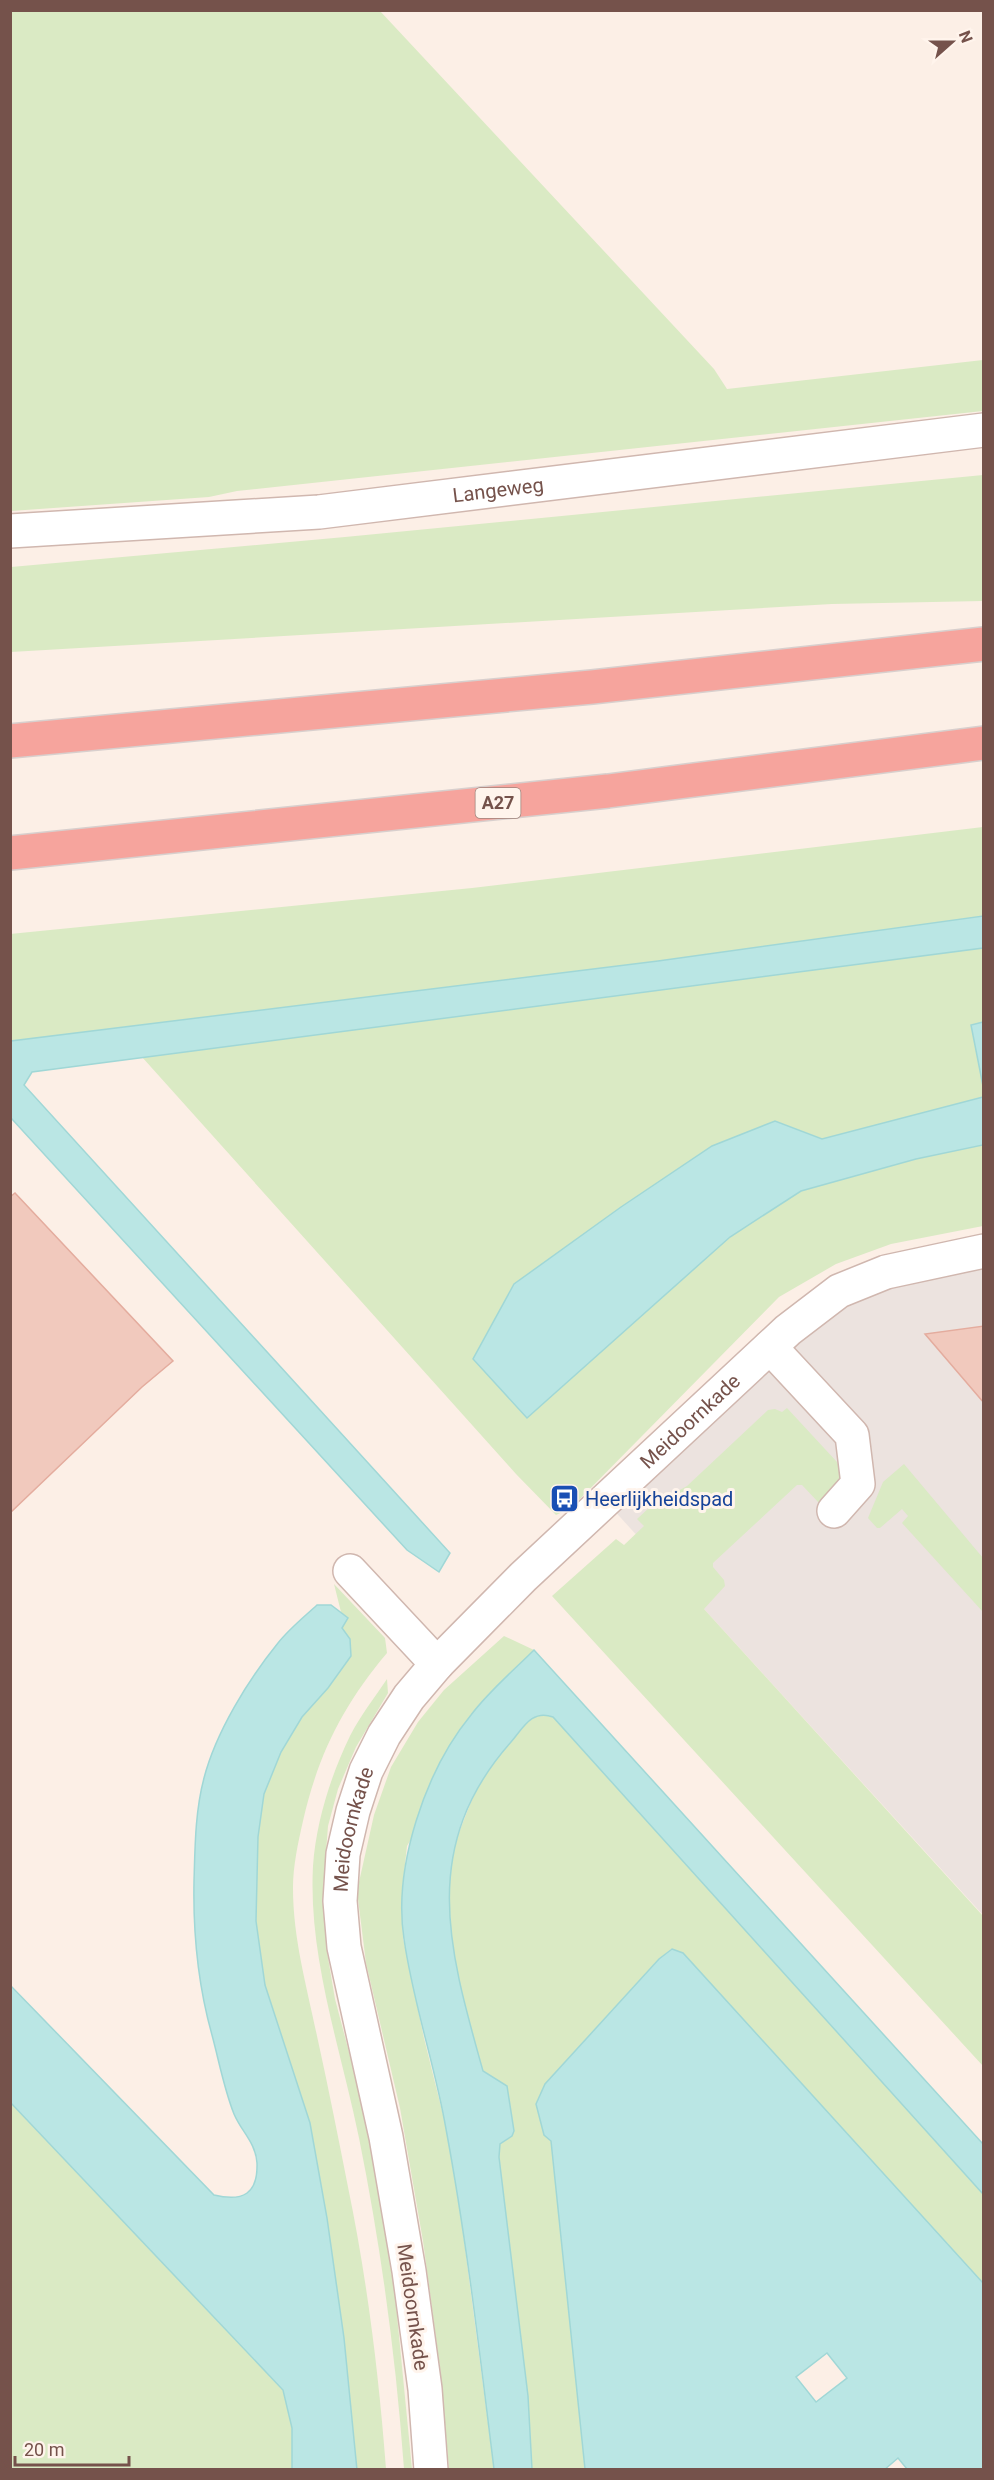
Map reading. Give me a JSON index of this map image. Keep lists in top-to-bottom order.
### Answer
{
  "streets": {
    "highway": ["A27"],
    "street": ["Langeweg", "Meidoornkade"]
  },
  "places": {
    "bus stop": ["Heerlijkheidspad"]
  },
  "scale_bar": "20 m",
  "north": "right"
}
